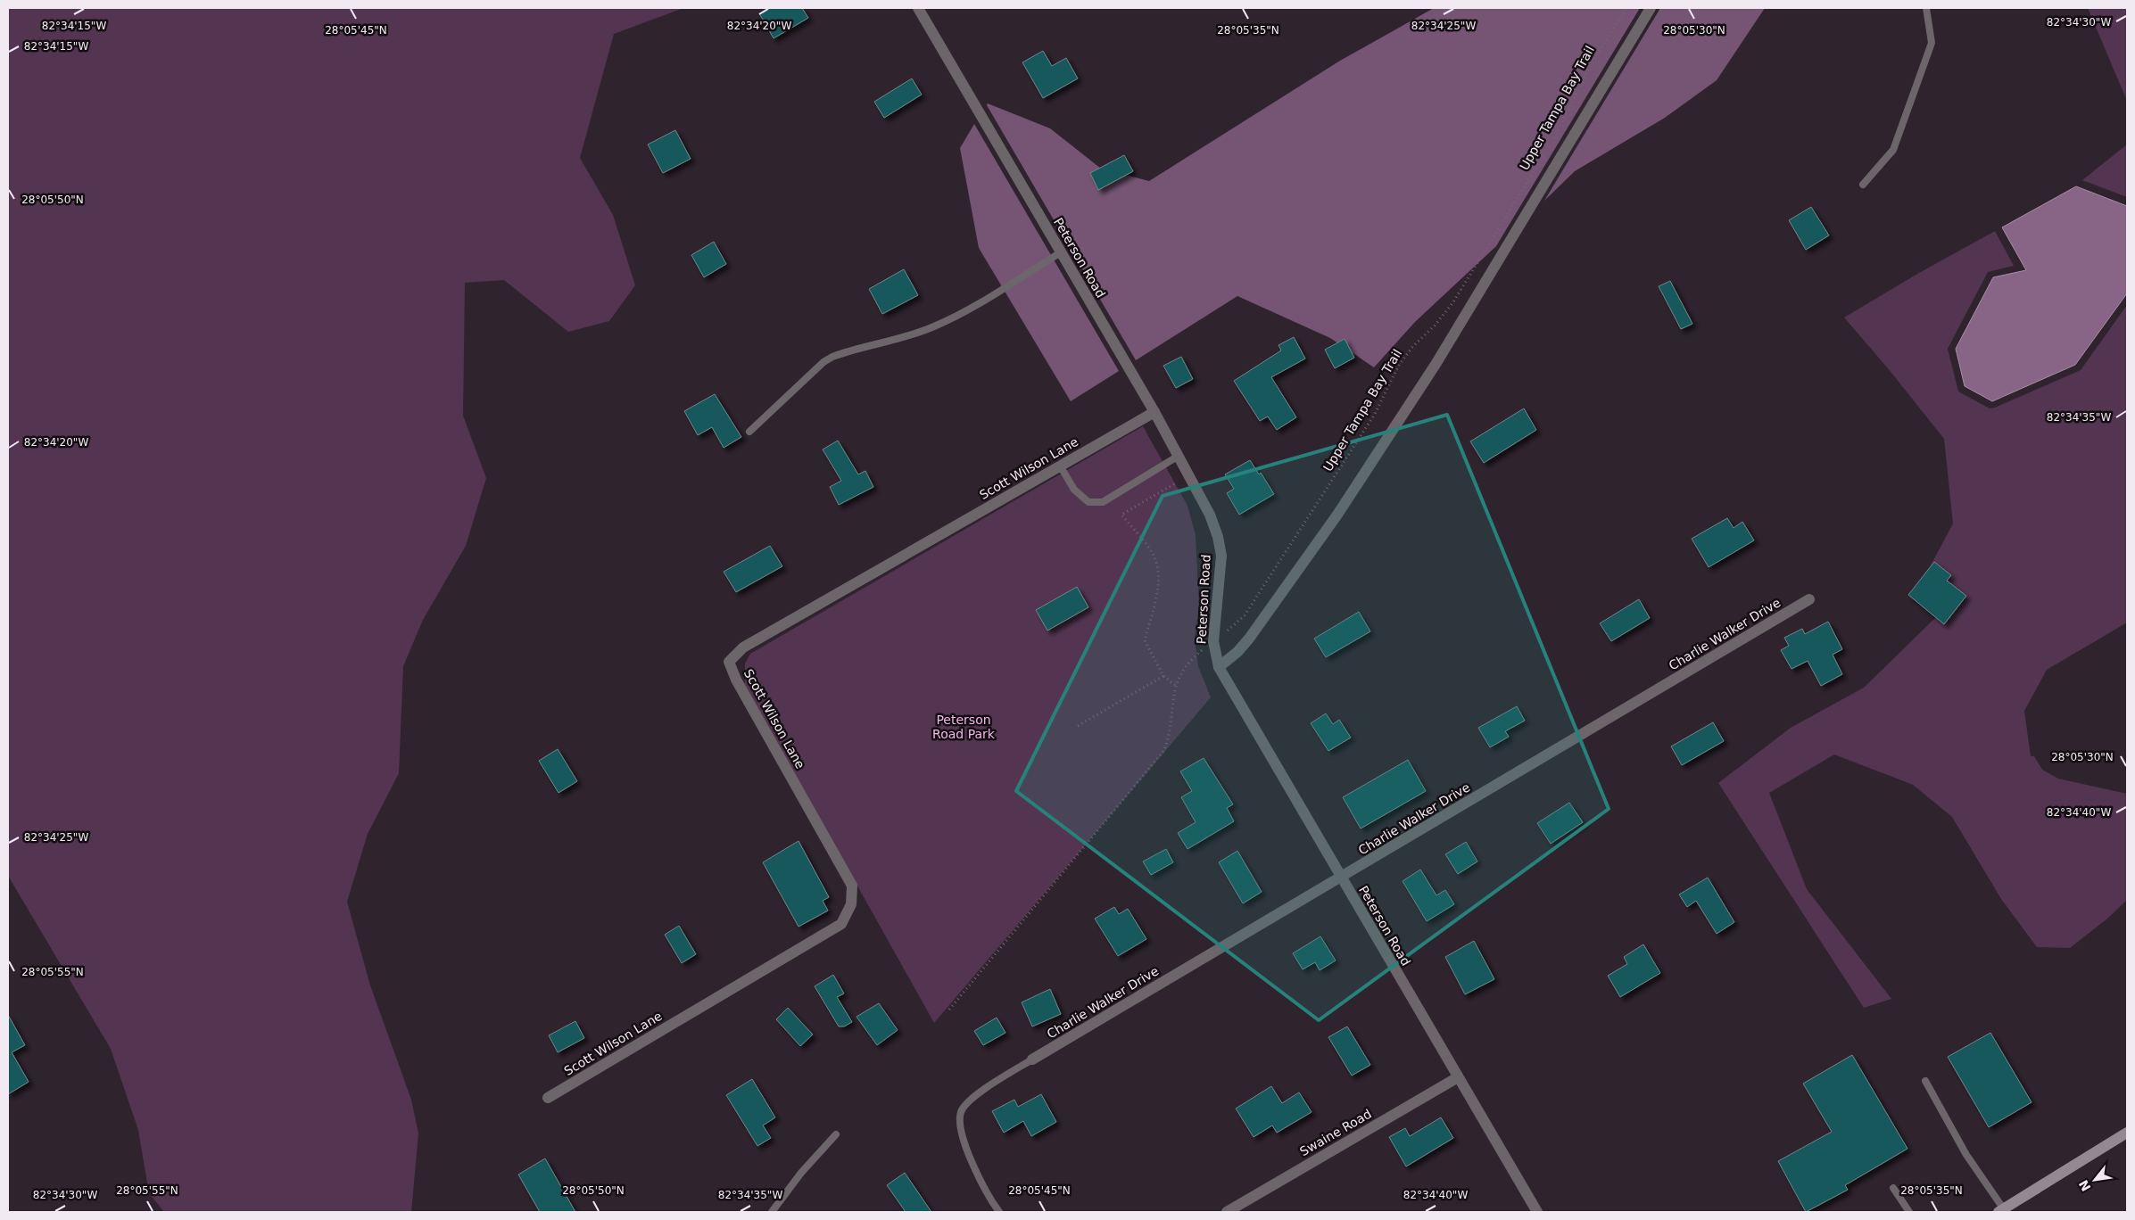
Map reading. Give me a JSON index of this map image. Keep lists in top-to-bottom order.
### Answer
{
  "streets": {
    "street": [
      "Peterson Road",
      "Scott Wilson Lane",
      "Charlie Walker Drive",
      "Swaine Road"
    ],
    "path": ["Upper Tampa Bay Trail"]
  },
  "crossings": [
    ["Upper Tampa Bay Trail", "Peterson Road"],
    ["Peterson Road", "Scott Wilson Lane"],
    ["Peterson Road", "Charlie Walker Drive"],
    ["Peterson Road", "Swaine Road"]
  ],
  "parks": ["Peterson Road Park"],
  "north": "bottom left",
  "coordinates": [
    "82°34'30\"W",
    "82°34'15\"W",
    "82°34'25\"W",
    "82°34'20\"W",
    "28°05'45\"N",
    "28°05'35\"N",
    "28°05'30\"N",
    "28°05'50\"N",
    "82°34'35\"W",
    "82°34'40\"W",
    "28°05'55\"N"
  ]
}
